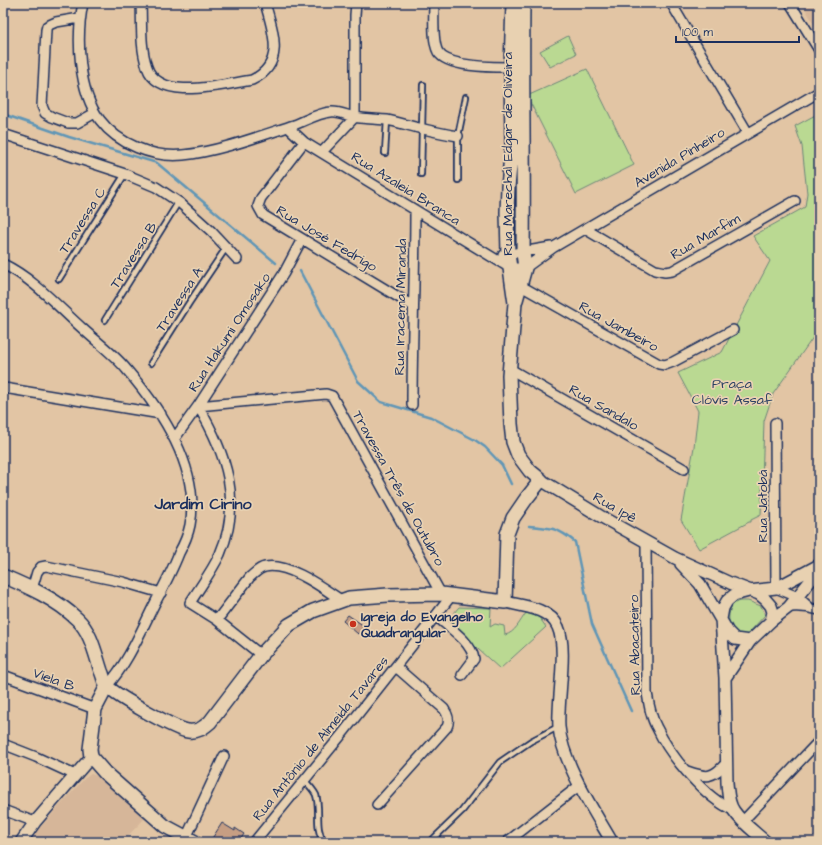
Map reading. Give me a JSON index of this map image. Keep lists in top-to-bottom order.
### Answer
{
  "streets": {
    "main road": ["Rua Marechal Edgar de Oliveira"],
    "street": [
      "Avenida Pinheiro",
      "Rua Azaleia Branca",
      "Rua Marfim",
      "Rua José Fedrigo",
      "Rua Iracema Miranda",
      "Rua Jambeiro",
      "Rua Hakumi Omosako",
      "Rua Sandalo",
      "Travessa Três de Outubro",
      "Rua Jatobá",
      "Rua Ipê",
      "Rua Abacateiro",
      "Viela B",
      "Rua Antônio de Almeida Tavares"
    ],
    "lane": ["Travessa C", "Travessa B", "Travessa A"]
  },
  "crossings": [
    ["Rua Marechal Edgar de Oliveira", "Avenida Pinheiro"],
    ["Rua Marechal Edgar de Oliveira", "Rua Azaleia Branca"],
    ["Rua Marechal Edgar de Oliveira", "Rua Jambeiro"],
    ["Rua Marechal Edgar de Oliveira", "Rua Sandalo"],
    ["Rua Marechal Edgar de Oliveira", "Rua Ipê"],
    ["Avenida Pinheiro", "Rua Marfim"],
    ["Rua Azaleia Branca", "Rua José Fedrigo"],
    ["Rua Azaleia Branca", "Rua Iracema Miranda"],
    ["Rua José Fedrigo", "Rua Iracema Miranda"],
    ["Rua José Fedrigo", "Rua Hakumi Omosako"],
    ["Rua Hakumi Omosako", "Travessa Três de Outubro"],
    ["Travessa Três de Outubro", "Rua Antônio de Almeida Tavares"],
    ["Rua Ipê", "Rua Abacateiro"]
  ],
  "districts": ["Jardim Cirino"],
  "parks": ["Praça Clóvis Assaf"],
  "places": ["Igreja do Evangelho Quadrangular"],
  "scale_bar": "100 m"
}
